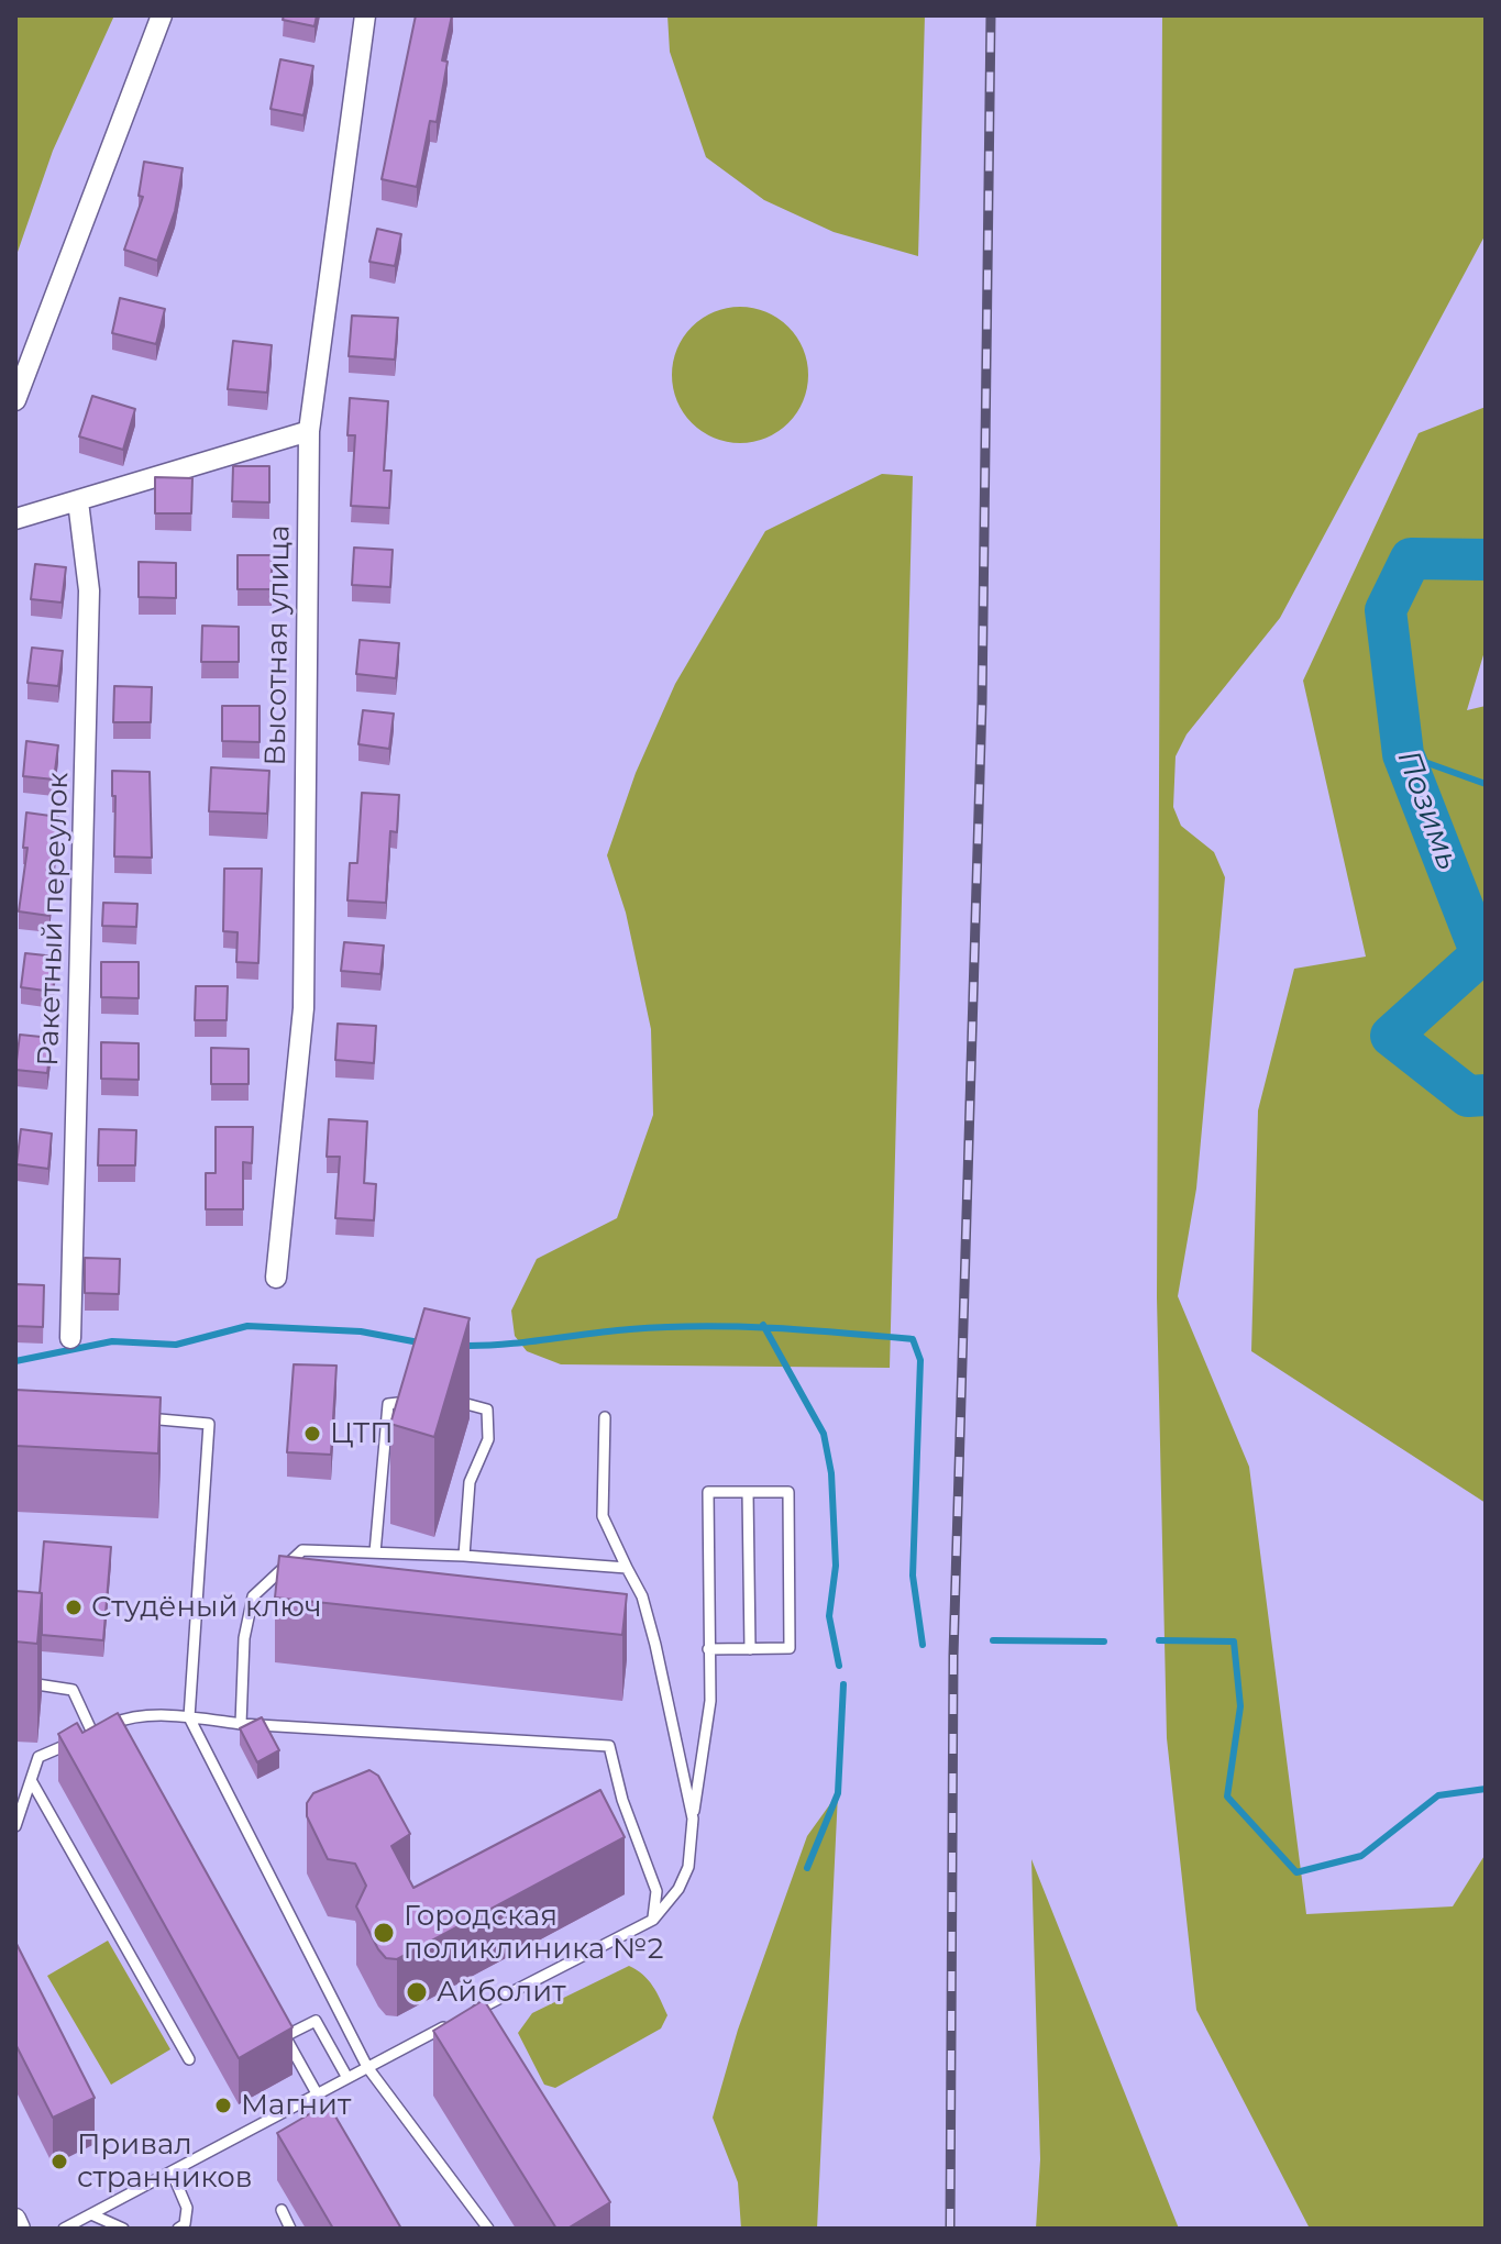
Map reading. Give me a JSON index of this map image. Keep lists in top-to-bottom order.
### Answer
{
  "streets": {
    "street": ["Высотная улица", "Ракетный переулок"]
  },
  "water": ["Позимь"],
  "places": [
    "ЦТП",
    "Студёный ключ",
    "Городская поликлиника №2",
    "Айболит",
    "Магнит",
    "Привал странников"
  ]
}
